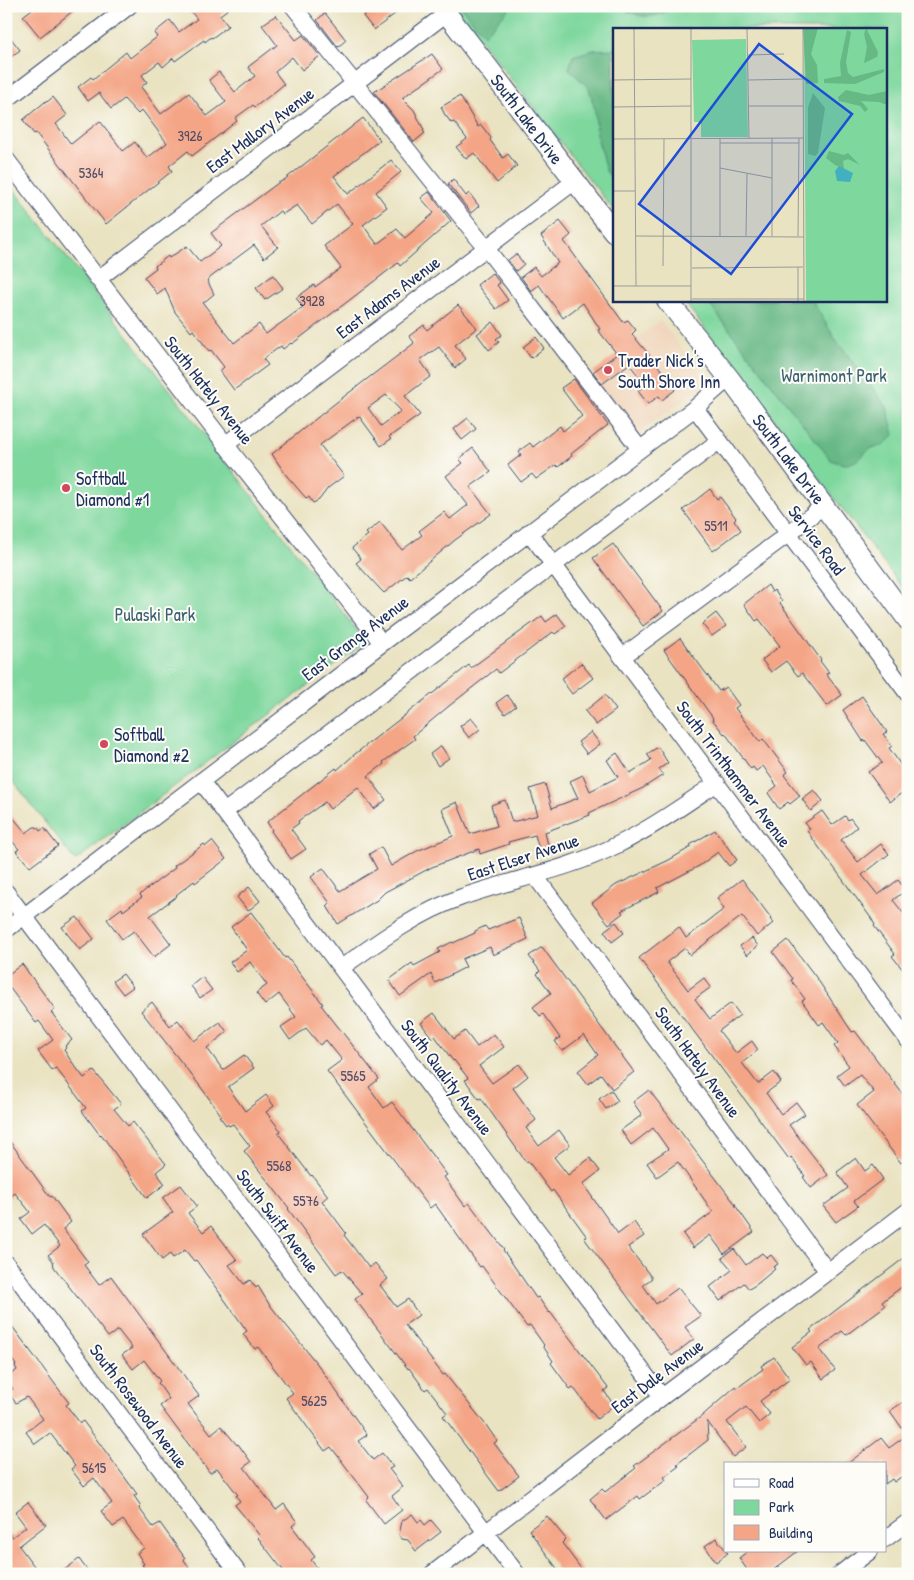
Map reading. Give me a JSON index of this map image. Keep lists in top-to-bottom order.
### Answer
{
  "streets": {
    "main road": ["South Lake Drive"],
    "street": [
      "East Mallory Avenue",
      "East Adams Avenue",
      "South Hately Avenue",
      "Service Road",
      "East Grange Avenue",
      "South Trinthammer Avenue",
      "East Elser Avenue",
      "South Quality Avenue",
      "South Swift Avenue",
      "East Dale Avenue",
      "South Rosewood Avenue"
    ]
  },
  "crossings": [
    ["South Lake Drive", "East Mallory Avenue"],
    ["South Lake Drive", "East Adams Avenue"],
    ["South Lake Drive", "East Grange Avenue"],
    ["East Mallory Avenue", "South Hately Avenue"],
    ["East Adams Avenue", "South Hately Avenue"],
    ["South Hately Avenue", "East Grange Avenue"],
    ["South Hately Avenue", "East Elser Avenue"],
    ["South Hately Avenue", "East Dale Avenue"],
    ["Service Road", "East Grange Avenue"],
    ["East Grange Avenue", "South Trinthammer Avenue"],
    ["East Grange Avenue", "South Quality Avenue"],
    ["East Grange Avenue", "South Swift Avenue"],
    ["South Trinthammer Avenue", "East Elser Avenue"],
    ["East Elser Avenue", "South Quality Avenue"],
    ["South Quality Avenue", "East Dale Avenue"],
    ["South Swift Avenue", "East Dale Avenue"]
  ],
  "parks": ["Warnimont Park", "Pulaski Park"],
  "places": ["Trader Nick's South Shore Inn", "Softball Diamond #1", "Softball Diamond #2"],
  "house_numbers": [
    "3926",
    "5364",
    "3928",
    "5511",
    "5565",
    "5568",
    "5576",
    "5625",
    "5615"
  ],
  "legend": ["Road", "Park", "Building"]
}
